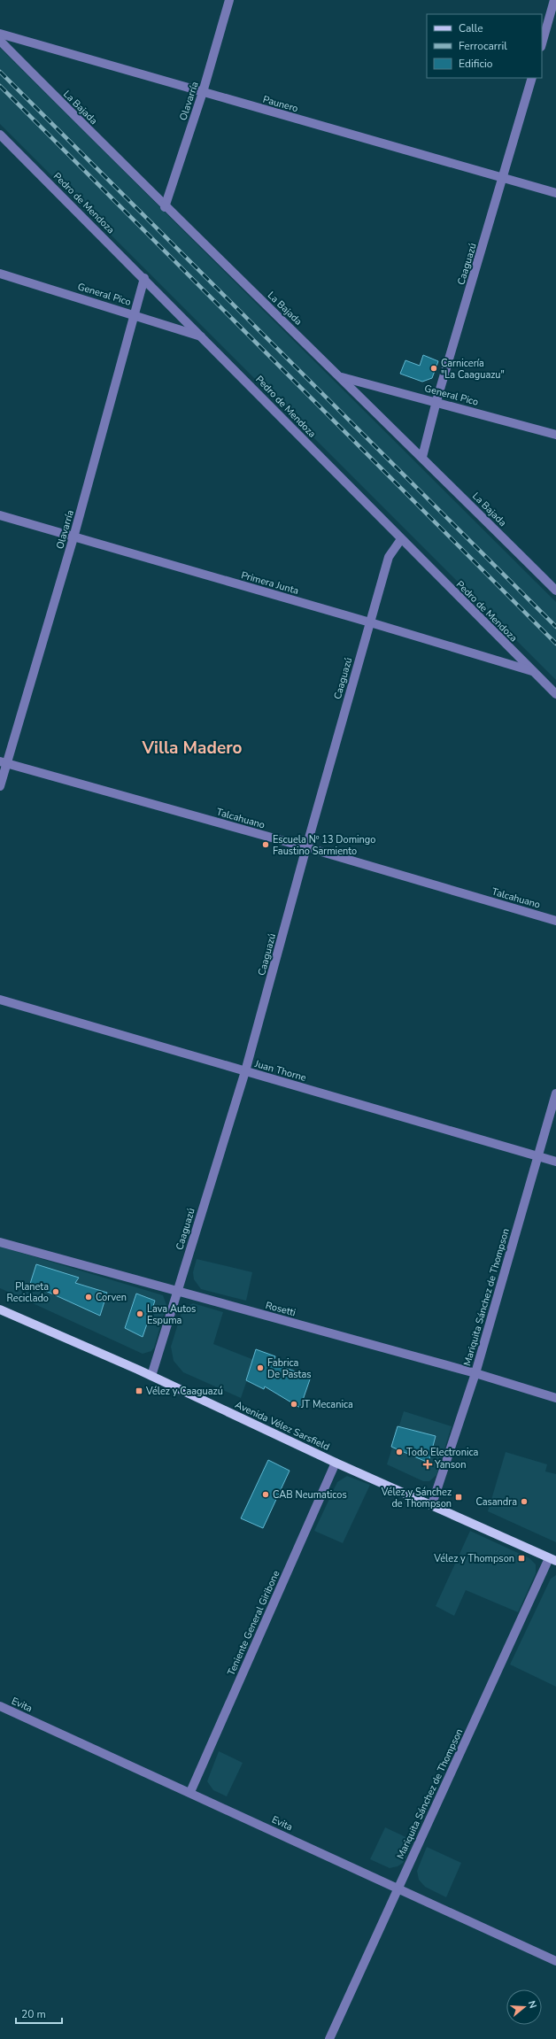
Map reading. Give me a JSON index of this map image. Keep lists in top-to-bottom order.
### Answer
{
  "streets": {
    "main road": ["Avenida Vélez Sarsfield"],
    "street": [
      "Olavarría",
      "Paunero",
      "La Bajada",
      "Pedro de Mendoza",
      "Caaguazú",
      "General Pico",
      "Primera Junta",
      "Talcahuano",
      "Juan Thorne",
      "Mariquita Sánchez de Thompson",
      "Rosetti",
      "Teniente General Giribone",
      "Evita"
    ]
  },
  "crossings": [
    ["Olavarría", "Paunero"],
    ["Olavarría", "La Bajada"],
    ["Olavarría", "Pedro de Mendoza"],
    ["Olavarría", "General Pico"],
    ["Olavarría", "Primera Junta"],
    ["Olavarría", "Talcahuano"],
    ["Paunero", "Caaguazú"],
    ["La Bajada", "Caaguazú"],
    ["La Bajada", "General Pico"],
    ["Pedro de Mendoza", "Caaguazú"],
    ["Pedro de Mendoza", "General Pico"],
    ["Pedro de Mendoza", "Primera Junta"],
    ["Caaguazú", "General Pico"],
    ["Caaguazú", "Primera Junta"],
    ["Caaguazú", "Talcahuano"],
    ["Caaguazú", "Juan Thorne"],
    ["Caaguazú", "Rosetti"],
    ["Caaguazú", "Avenida Vélez Sarsfield"],
    ["Juan Thorne", "Mariquita Sánchez de Thompson"],
    ["Mariquita Sánchez de Thompson", "Rosetti"],
    ["Mariquita Sánchez de Thompson", "Avenida Vélez Sarsfield"],
    ["Mariquita Sánchez de Thompson", "Evita"],
    ["Avenida Vélez Sarsfield", "Teniente General Giribone"],
    ["Teniente General Giribone", "Evita"]
  ],
  "districts": ["Villa Madero"],
  "places": {
    "other": [
      "Carnicería \"La Caaguazu\"",
      "Escuela Nº 13 Domingo Faustino Sarmiento",
      "Planeta Reciclado",
      "Corven",
      "Lava Autos Espuma",
      "Fabrica De Pastas",
      "JT Mecanica",
      "Todo Electronica",
      "CAB Neumaticos",
      "Casandra"
    ],
    "transit": ["Vélez y Caaguazú", "Vélez y Sánchez de Thompson", "Vélez y Thompson"],
    "health": ["Yanson"]
  },
  "legend": ["Calle", "Ferrocarril", "Edificio"],
  "scale_bar": "20 m",
  "north": "right"
}
